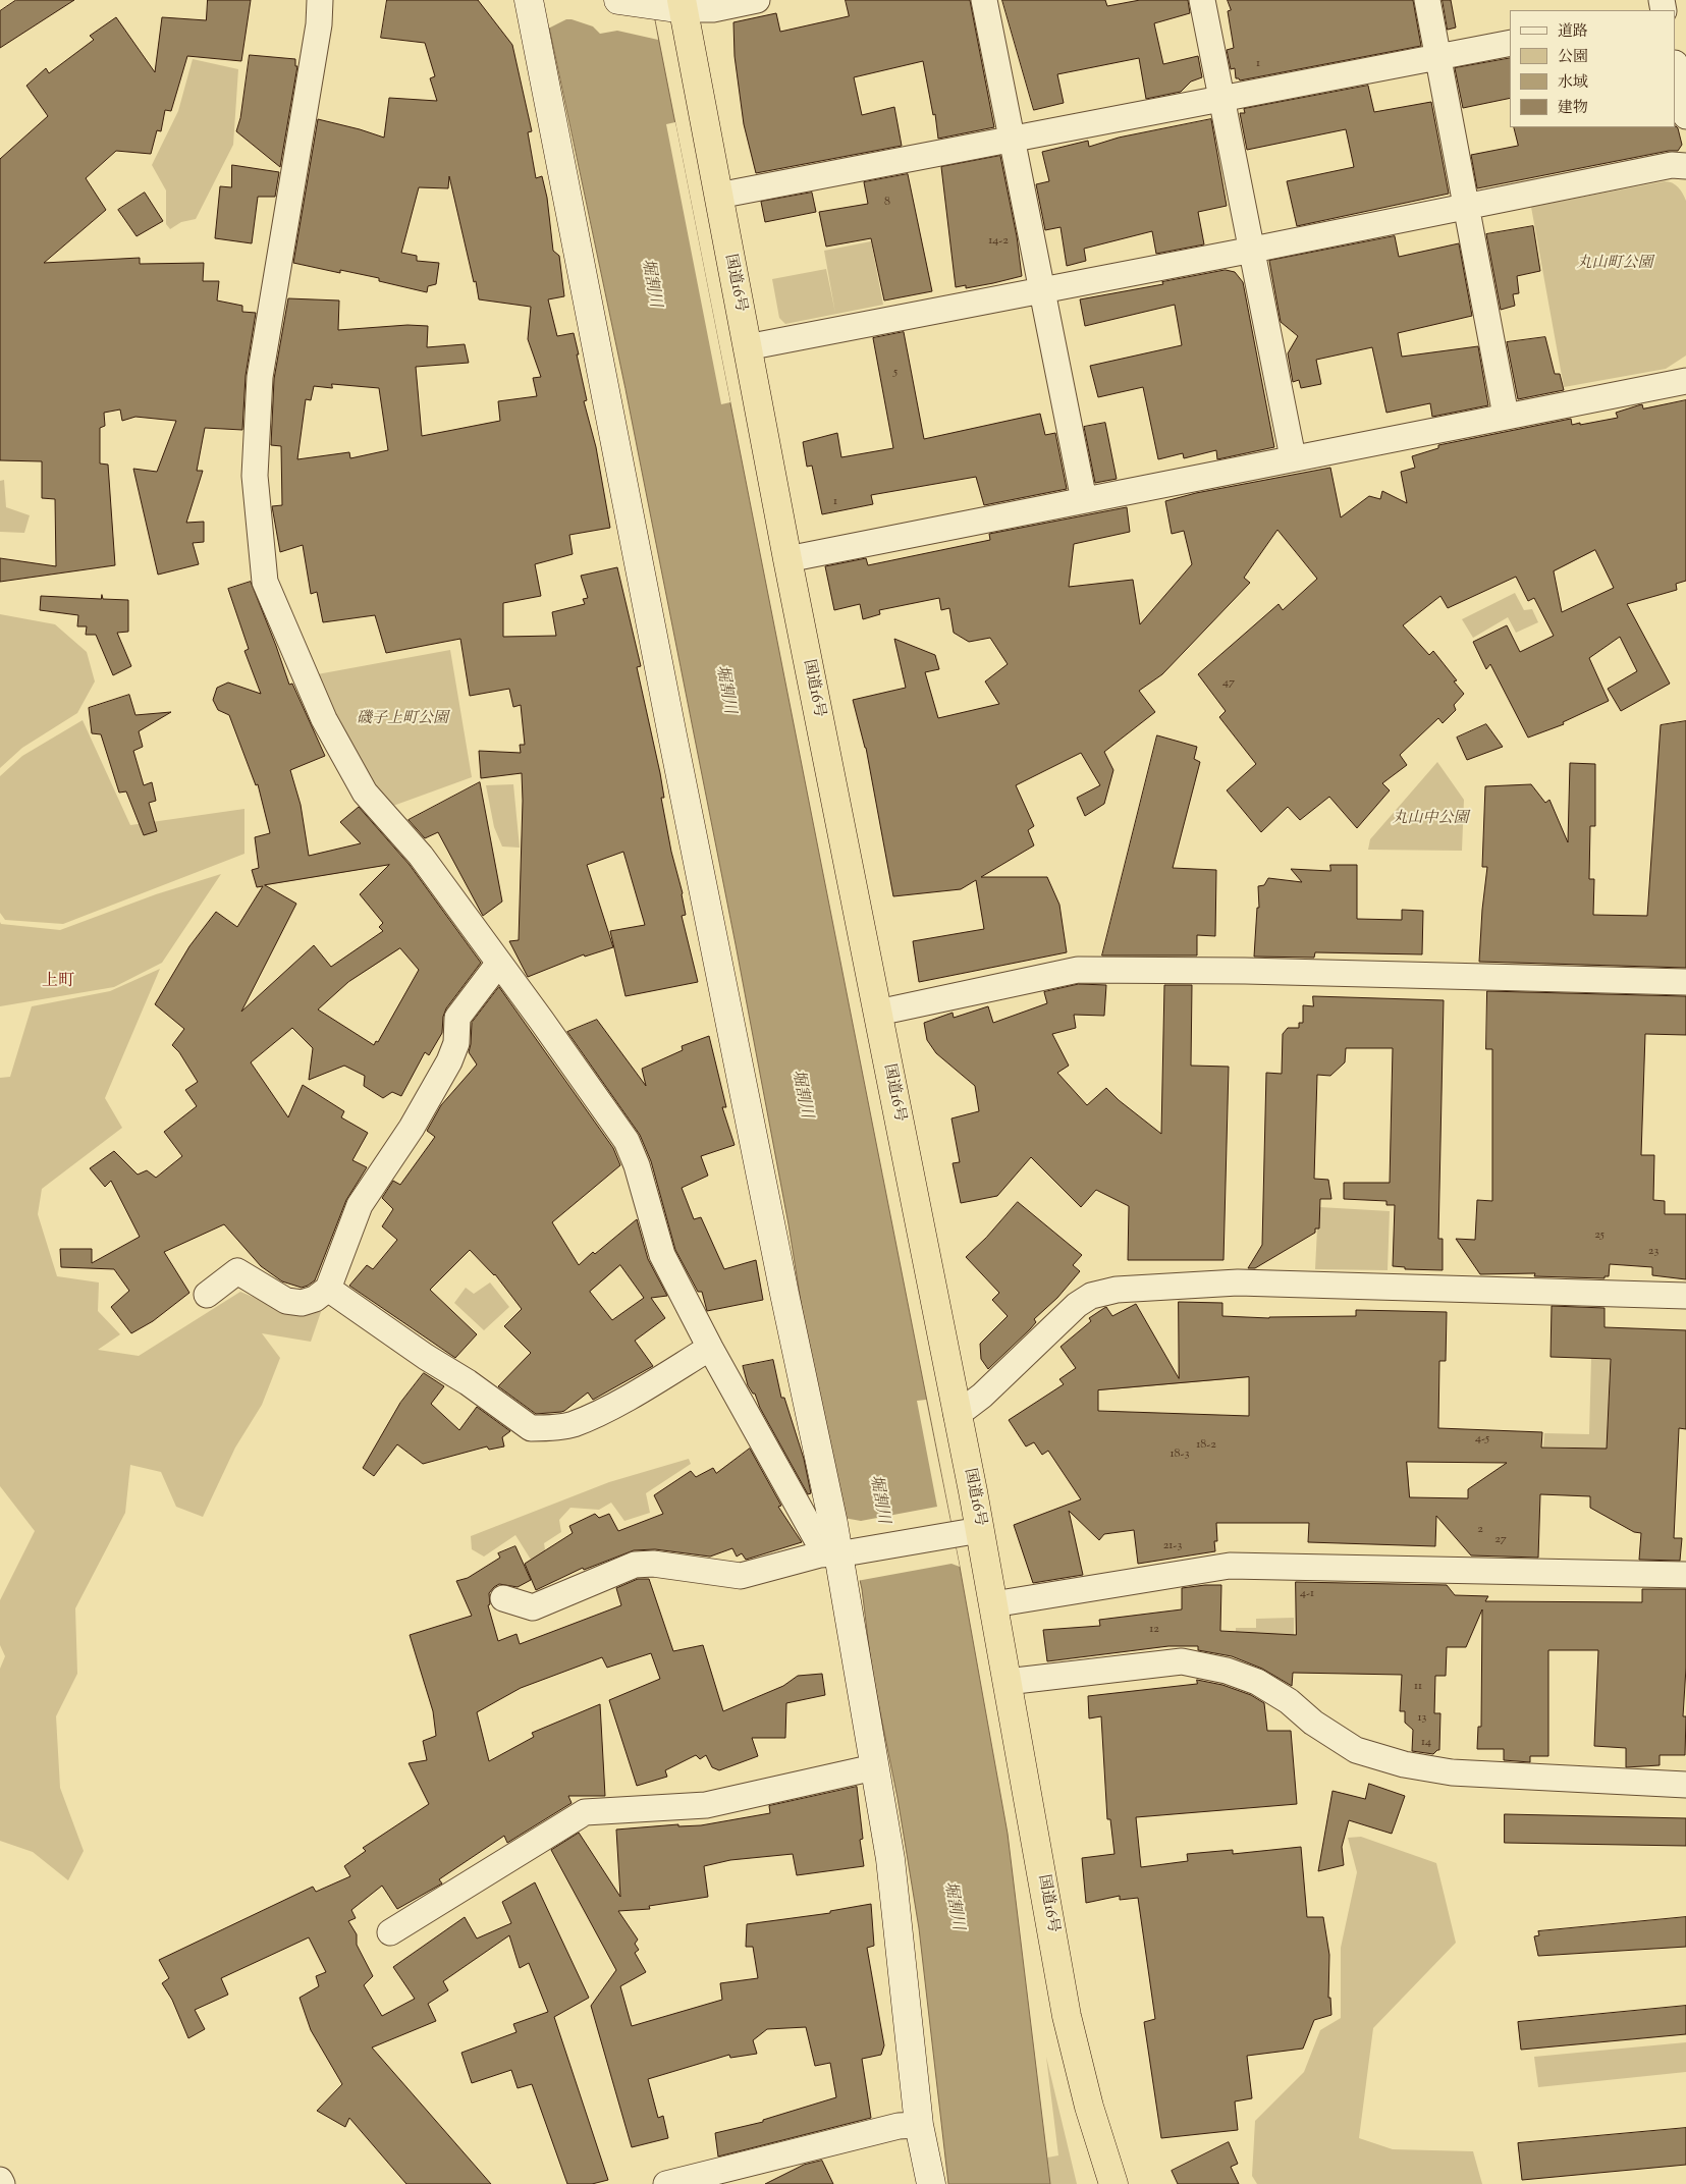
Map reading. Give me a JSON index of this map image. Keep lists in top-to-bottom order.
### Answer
{
  "streets": {
    "highway": ["国道16号"]
  },
  "districts": ["上町"],
  "water": ["堀割川"],
  "parks": ["丸山町公園", "磯子上町公園", "丸山中公園"],
  "house_numbers": [
    "1",
    "8",
    "14-2",
    "5",
    "1",
    "47",
    "25",
    "23",
    "4-5",
    "18-2",
    "18-3",
    "2",
    "27",
    "21-3",
    "4-1",
    "12",
    "11",
    "13",
    "14"
  ],
  "legend": [
    "道路",
    "公園",
    "水域",
    "建物"
  ]
}
